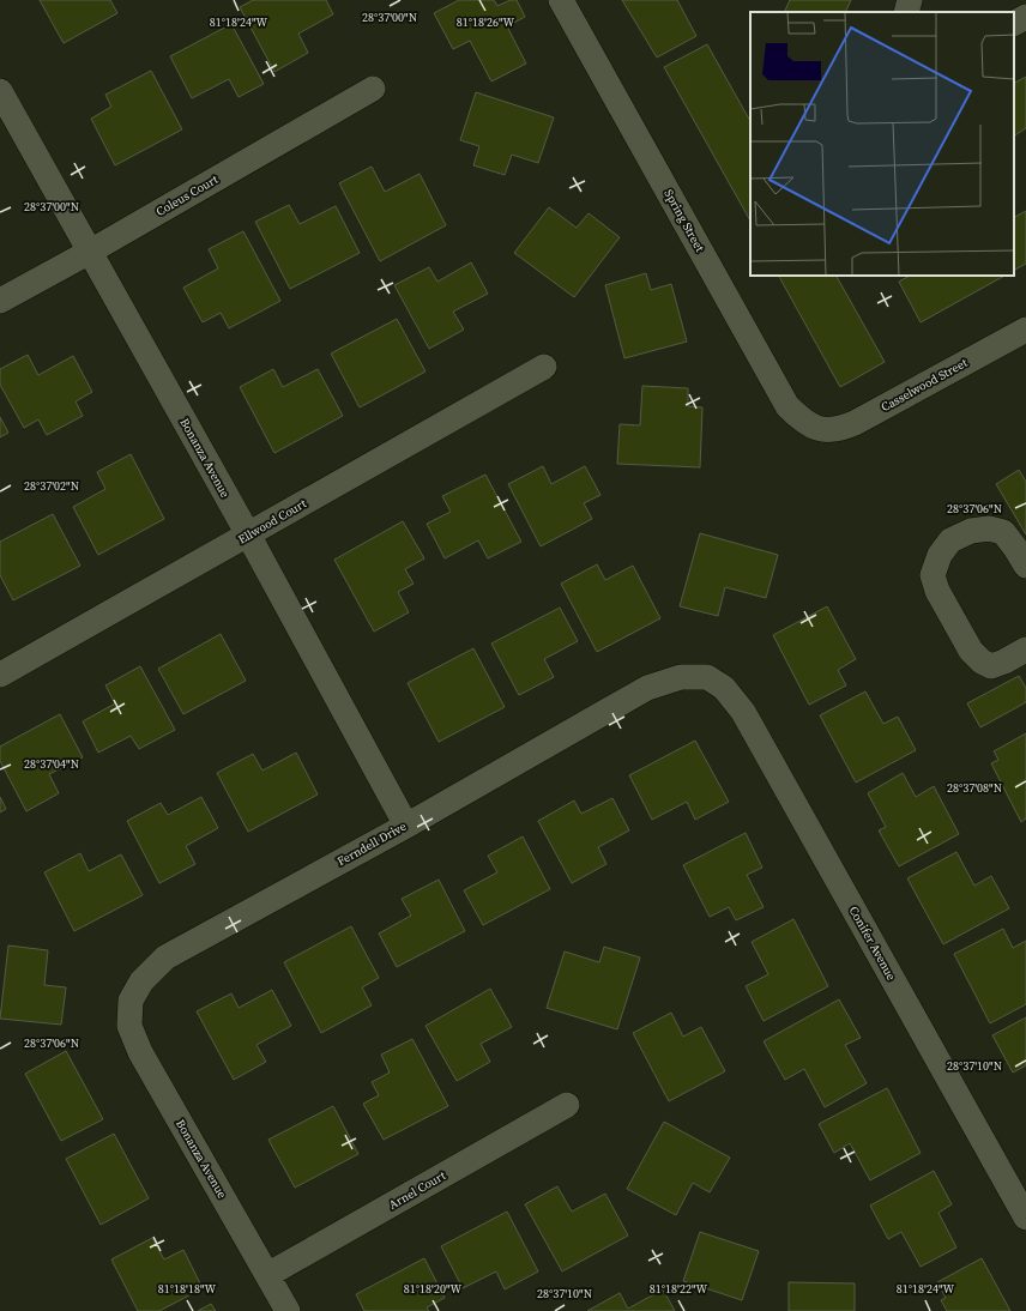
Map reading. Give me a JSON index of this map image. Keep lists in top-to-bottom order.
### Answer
{
  "streets": {
    "street": [
      "Coleus Court",
      "Spring Street",
      "Casselwood Street",
      "Bonanza Avenue",
      "Ellwood Court",
      "Ferndell Drive",
      "Conifer Avenue",
      "Arnel Court"
    ]
  },
  "crossings": [
    ["Coleus Court", "Bonanza Avenue"],
    ["Spring Street", "Casselwood Street"],
    ["Bonanza Avenue", "Ellwood Court"],
    ["Bonanza Avenue", "Ferndell Drive"],
    ["Bonanza Avenue", "Arnel Court"],
    ["Ferndell Drive", "Conifer Avenue"]
  ],
  "coordinates": [
    "28°37'00\"N",
    "81°18'24\"W",
    "81°18'26\"W",
    "28°37'02\"N",
    "28°37'06\"N",
    "28°37'04\"N",
    "28°37'08\"N",
    "28°37'10\"N",
    "81°18'18\"W",
    "81°18'20\"W",
    "81°18'22\"W"
  ]
}
